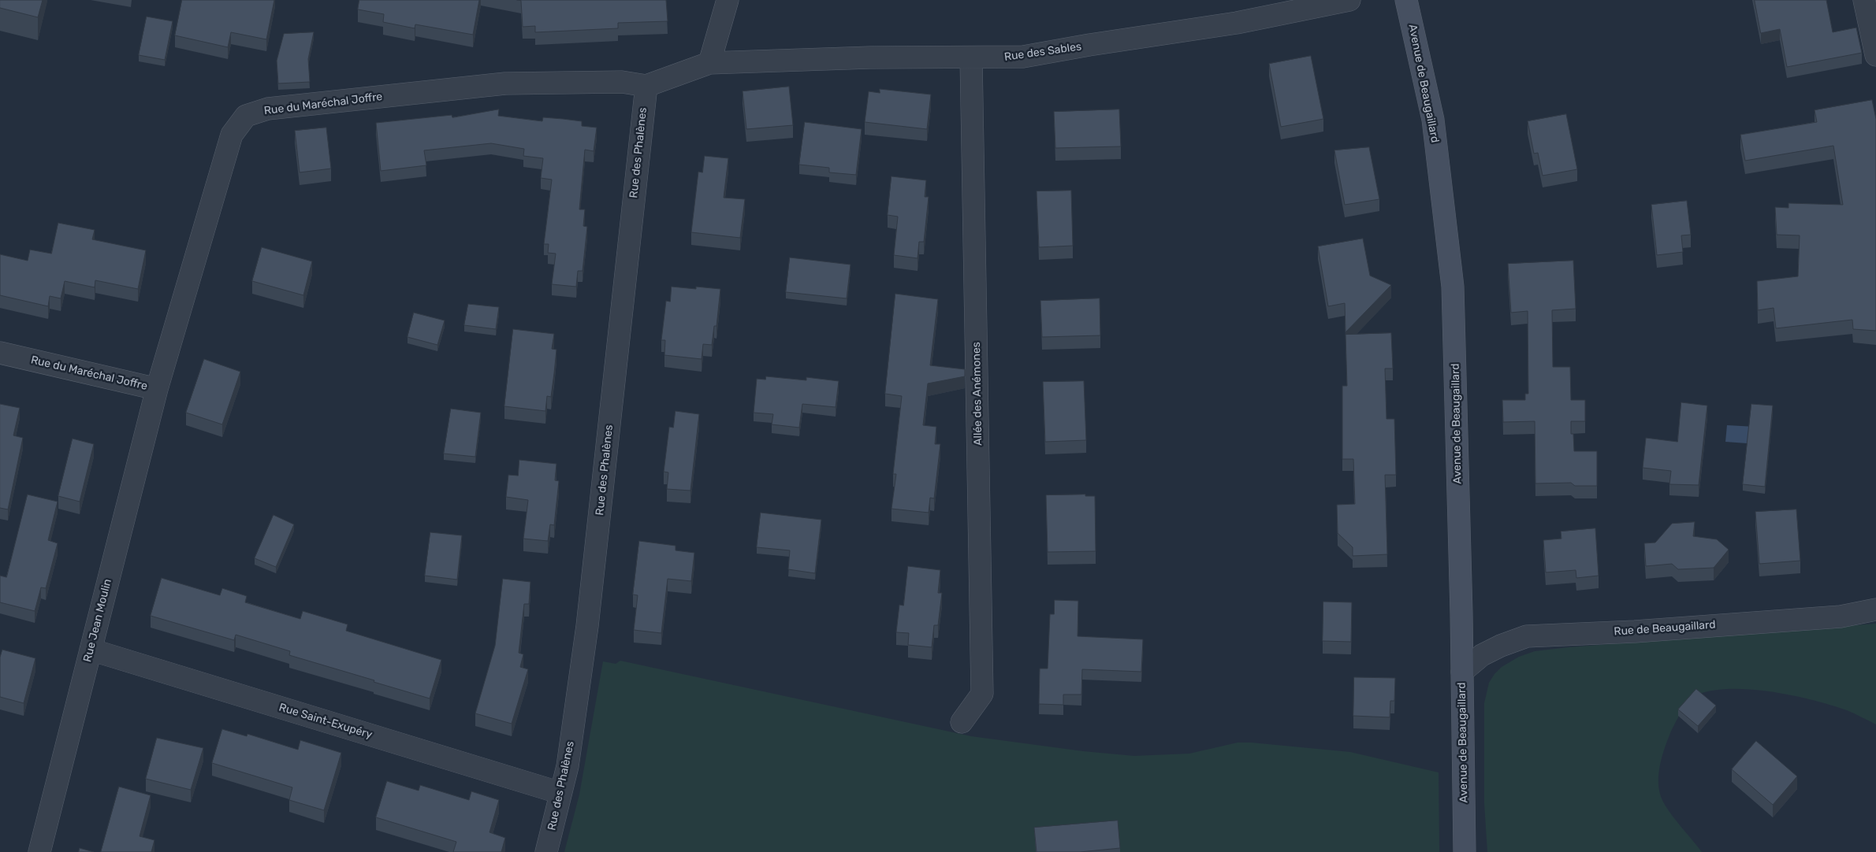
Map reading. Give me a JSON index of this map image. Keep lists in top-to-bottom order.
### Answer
{
  "streets": {
    "main road": ["Avenue de Beaugaillard"],
    "street": [
      "Rue des Sables",
      "Rue du Maréchal Joffre",
      "Rue des Phalènes",
      "Allée des Anémones",
      "Rue Jean Moulin",
      "Rue de Beaugaillard",
      "Rue Saint-Exupéry"
    ]
  },
  "crossings": [
    ["Rue des Sables", "Rue du Maréchal Joffre"],
    ["Rue des Sables", "Allée des Anémones"],
    ["Avenue de Beaugaillard", "Rue de Beaugaillard"],
    ["Rue du Maréchal Joffre", "Rue des Phalènes"],
    ["Rue du Maréchal Joffre", "Rue Jean Moulin"],
    ["Rue des Phalènes", "Rue Saint-Exupéry"],
    ["Rue Jean Moulin", "Rue Saint-Exupéry"]
  ]
}
